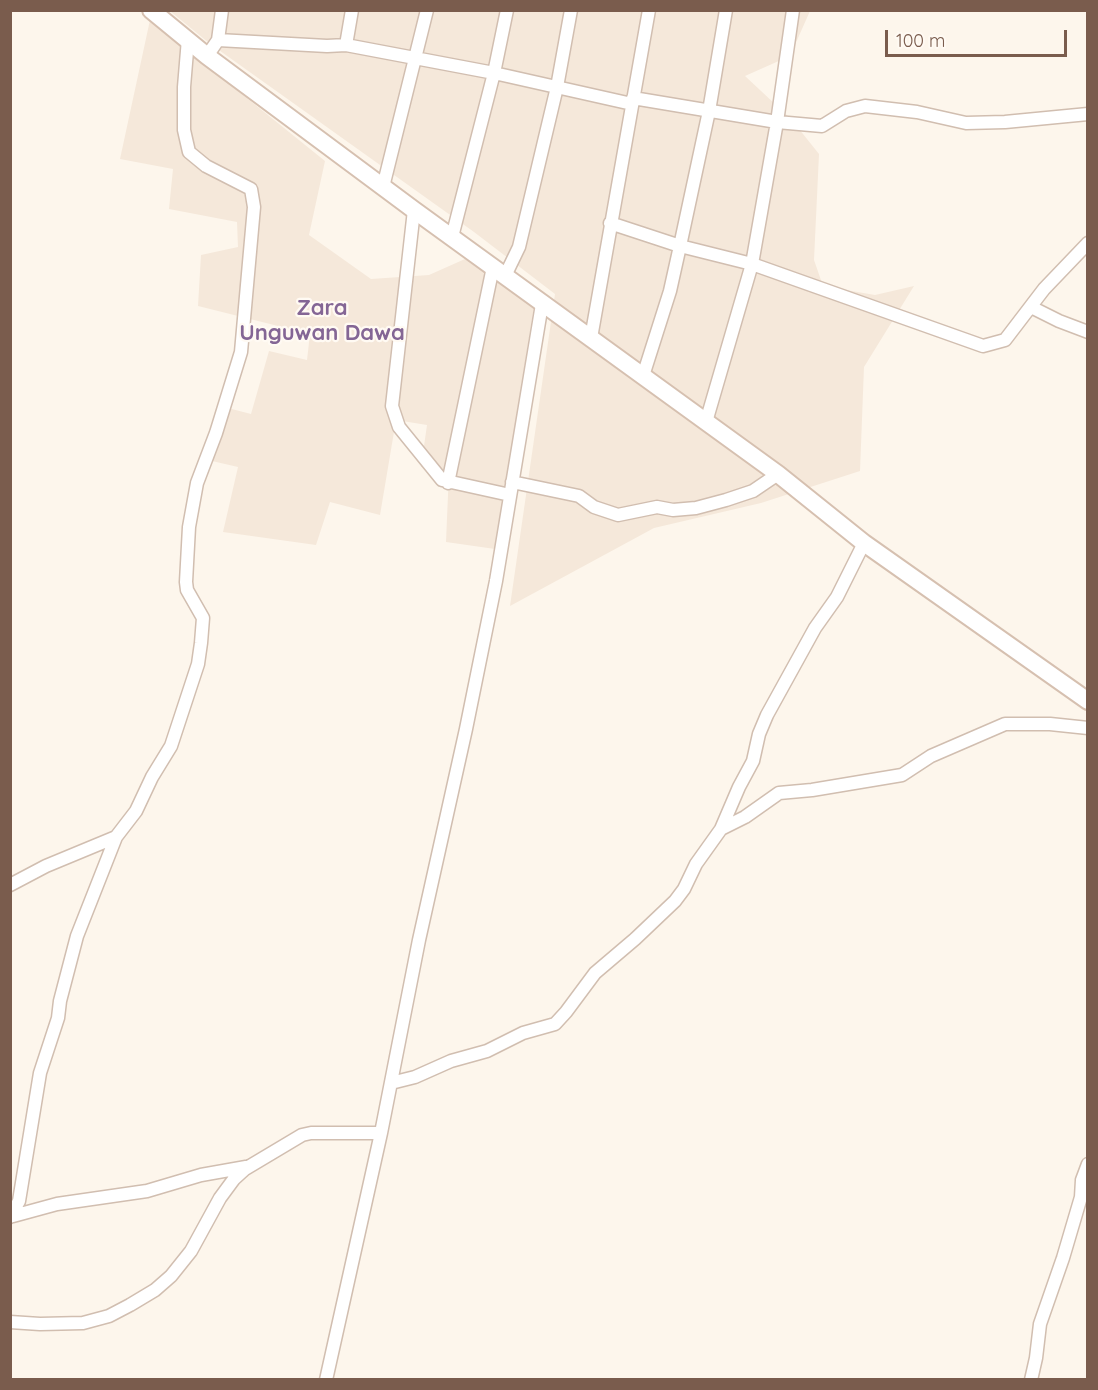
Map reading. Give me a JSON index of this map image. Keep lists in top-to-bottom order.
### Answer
{
  "districts": ["Zara Unguwan Dawa"],
  "scale_bar": "100 m"
}
